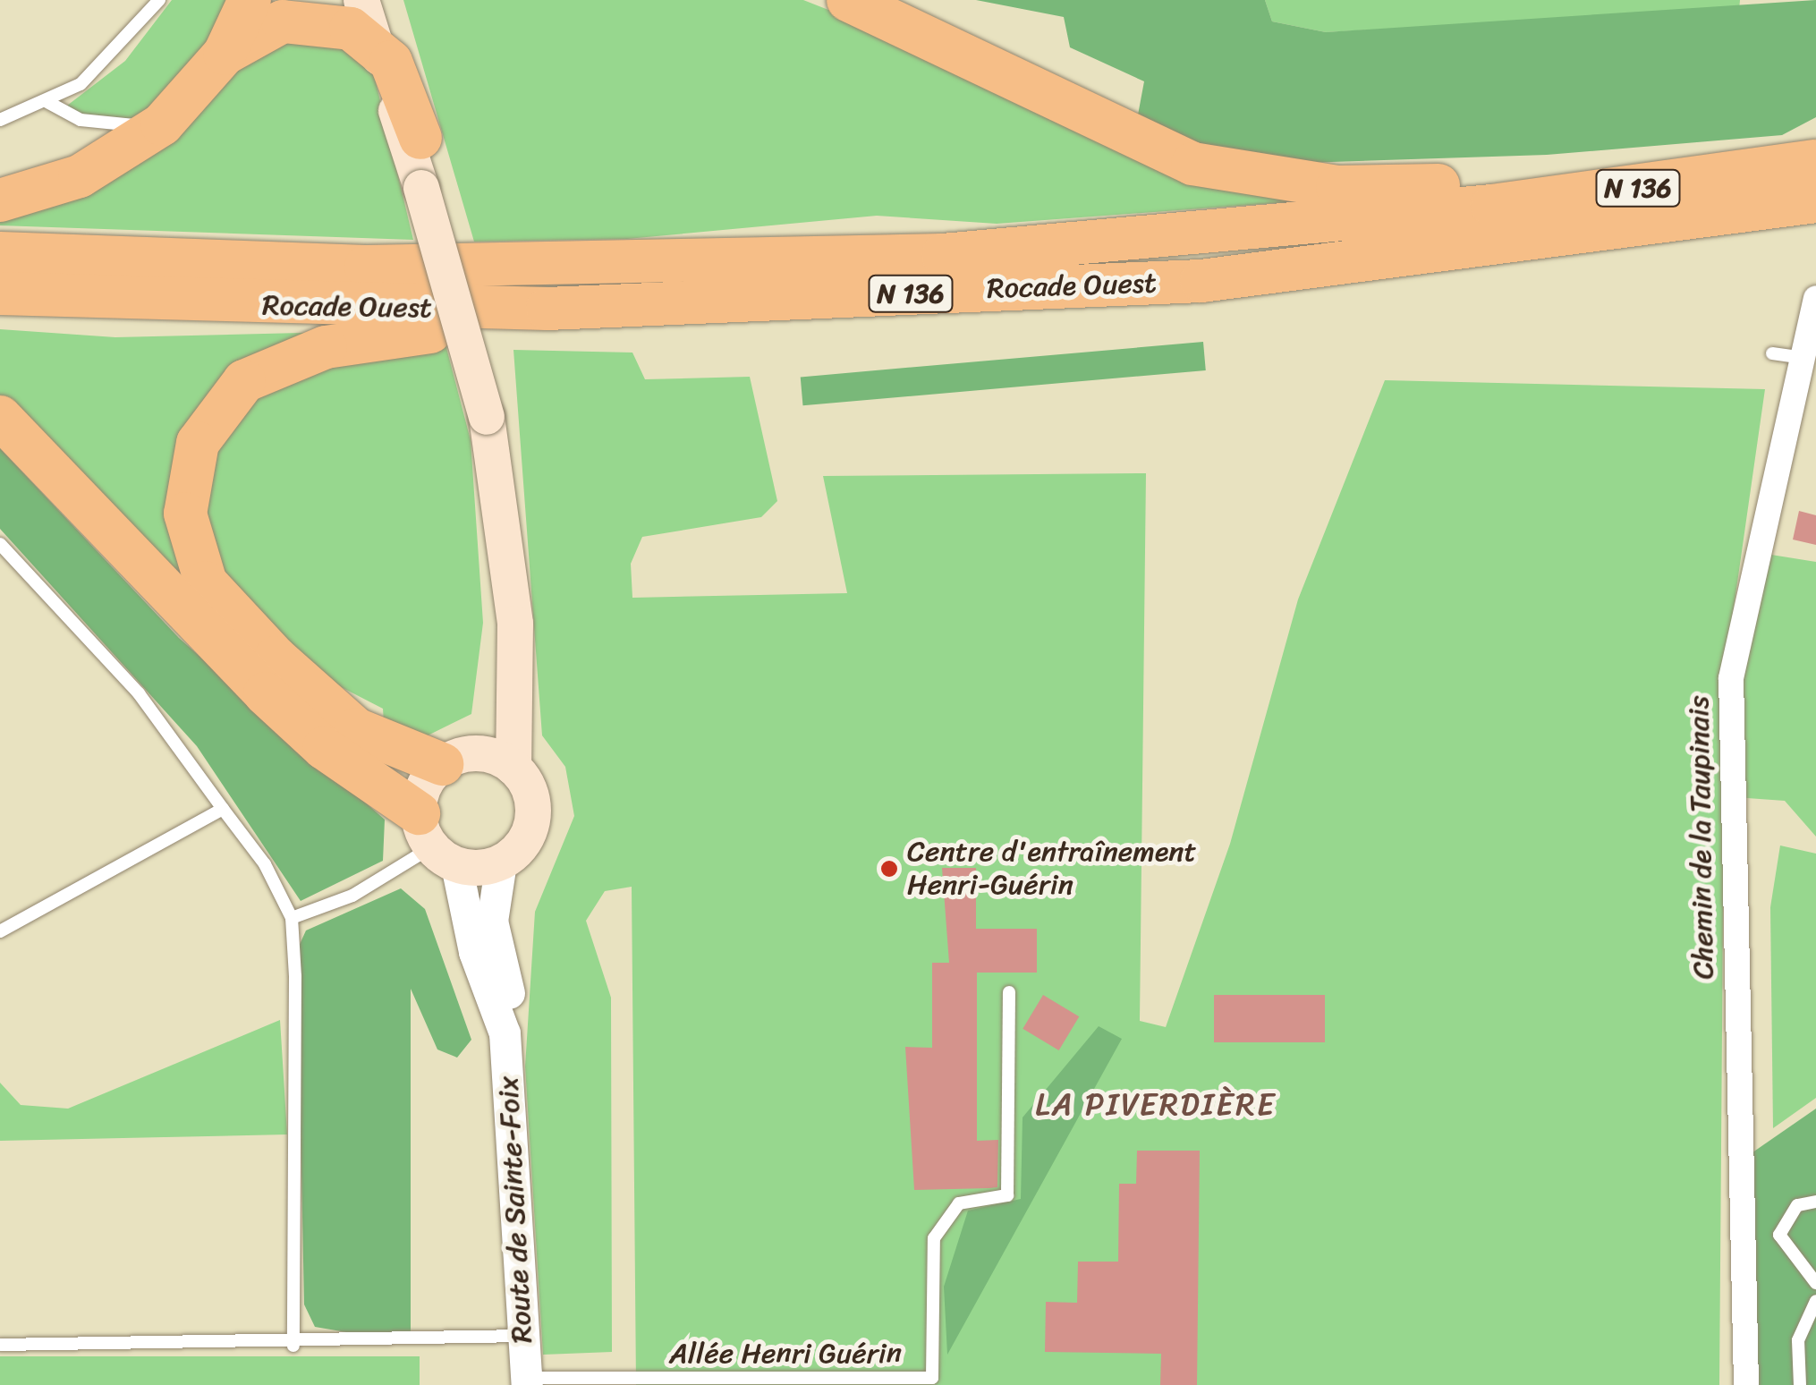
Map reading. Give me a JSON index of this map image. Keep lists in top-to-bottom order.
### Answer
{
  "streets": {
    "highway": ["N 136", "Rocade Ouest"],
    "street": ["Chemin de la Taupinais", "Route de Sainte-Foix"],
    "lane": ["Allée Henri Guérin"]
  },
  "crossings": [
    ["Route de Sainte-Foix", "Allée Henri Guérin"]
  ],
  "districts": ["LA PIVERDIÈRE"],
  "places": ["Centre d'entraînement Henri-Guérin"]
}
